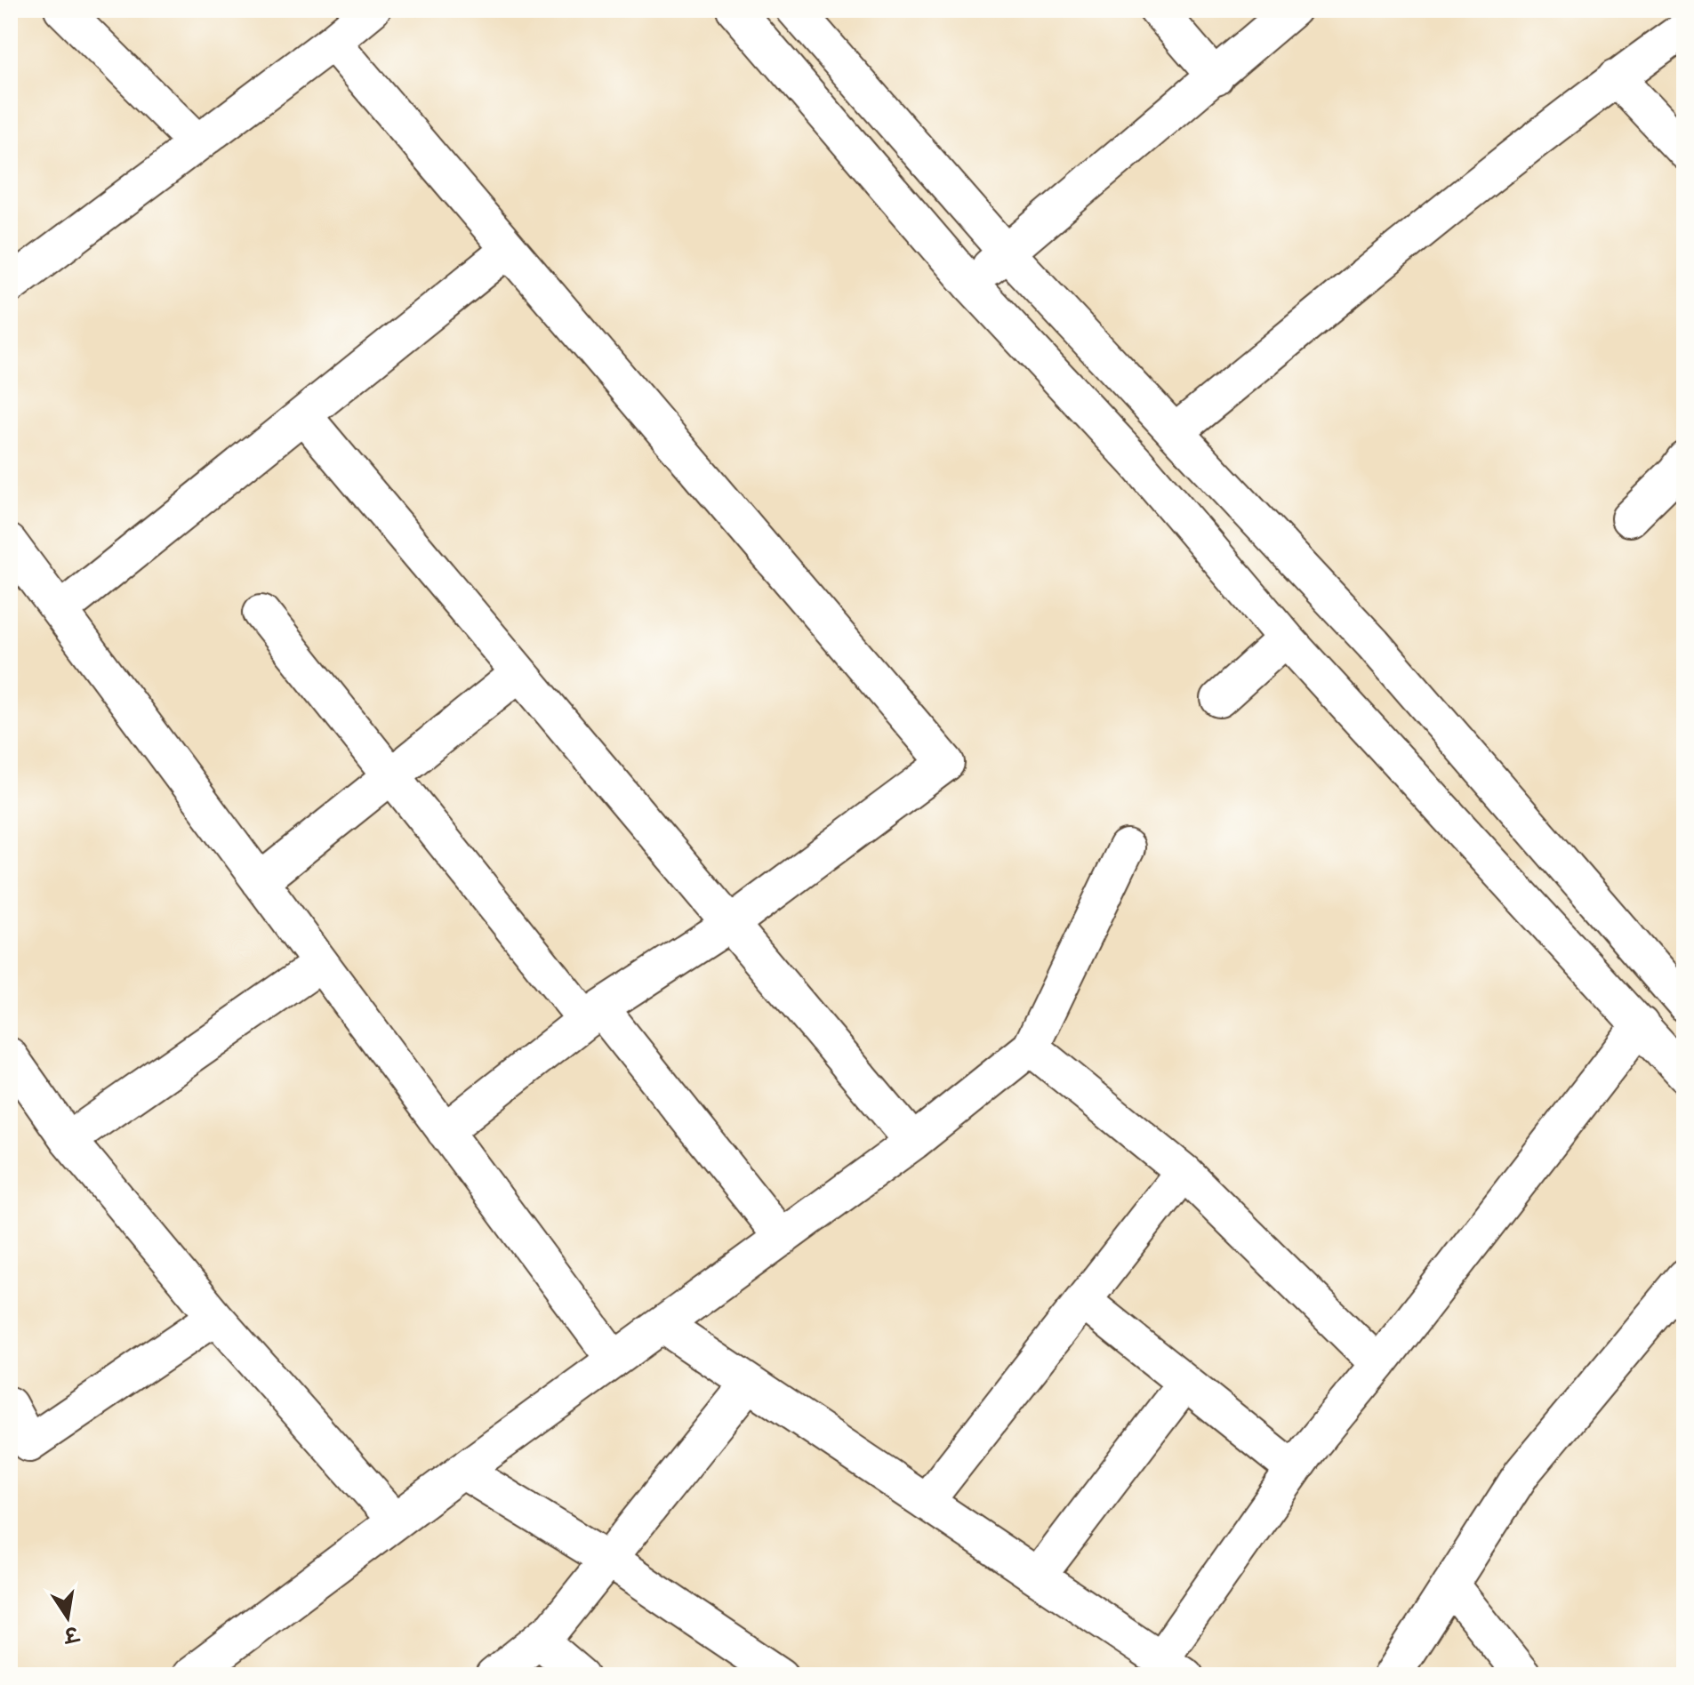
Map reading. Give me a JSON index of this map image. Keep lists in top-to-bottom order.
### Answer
{
  "north": "bottom"
}
